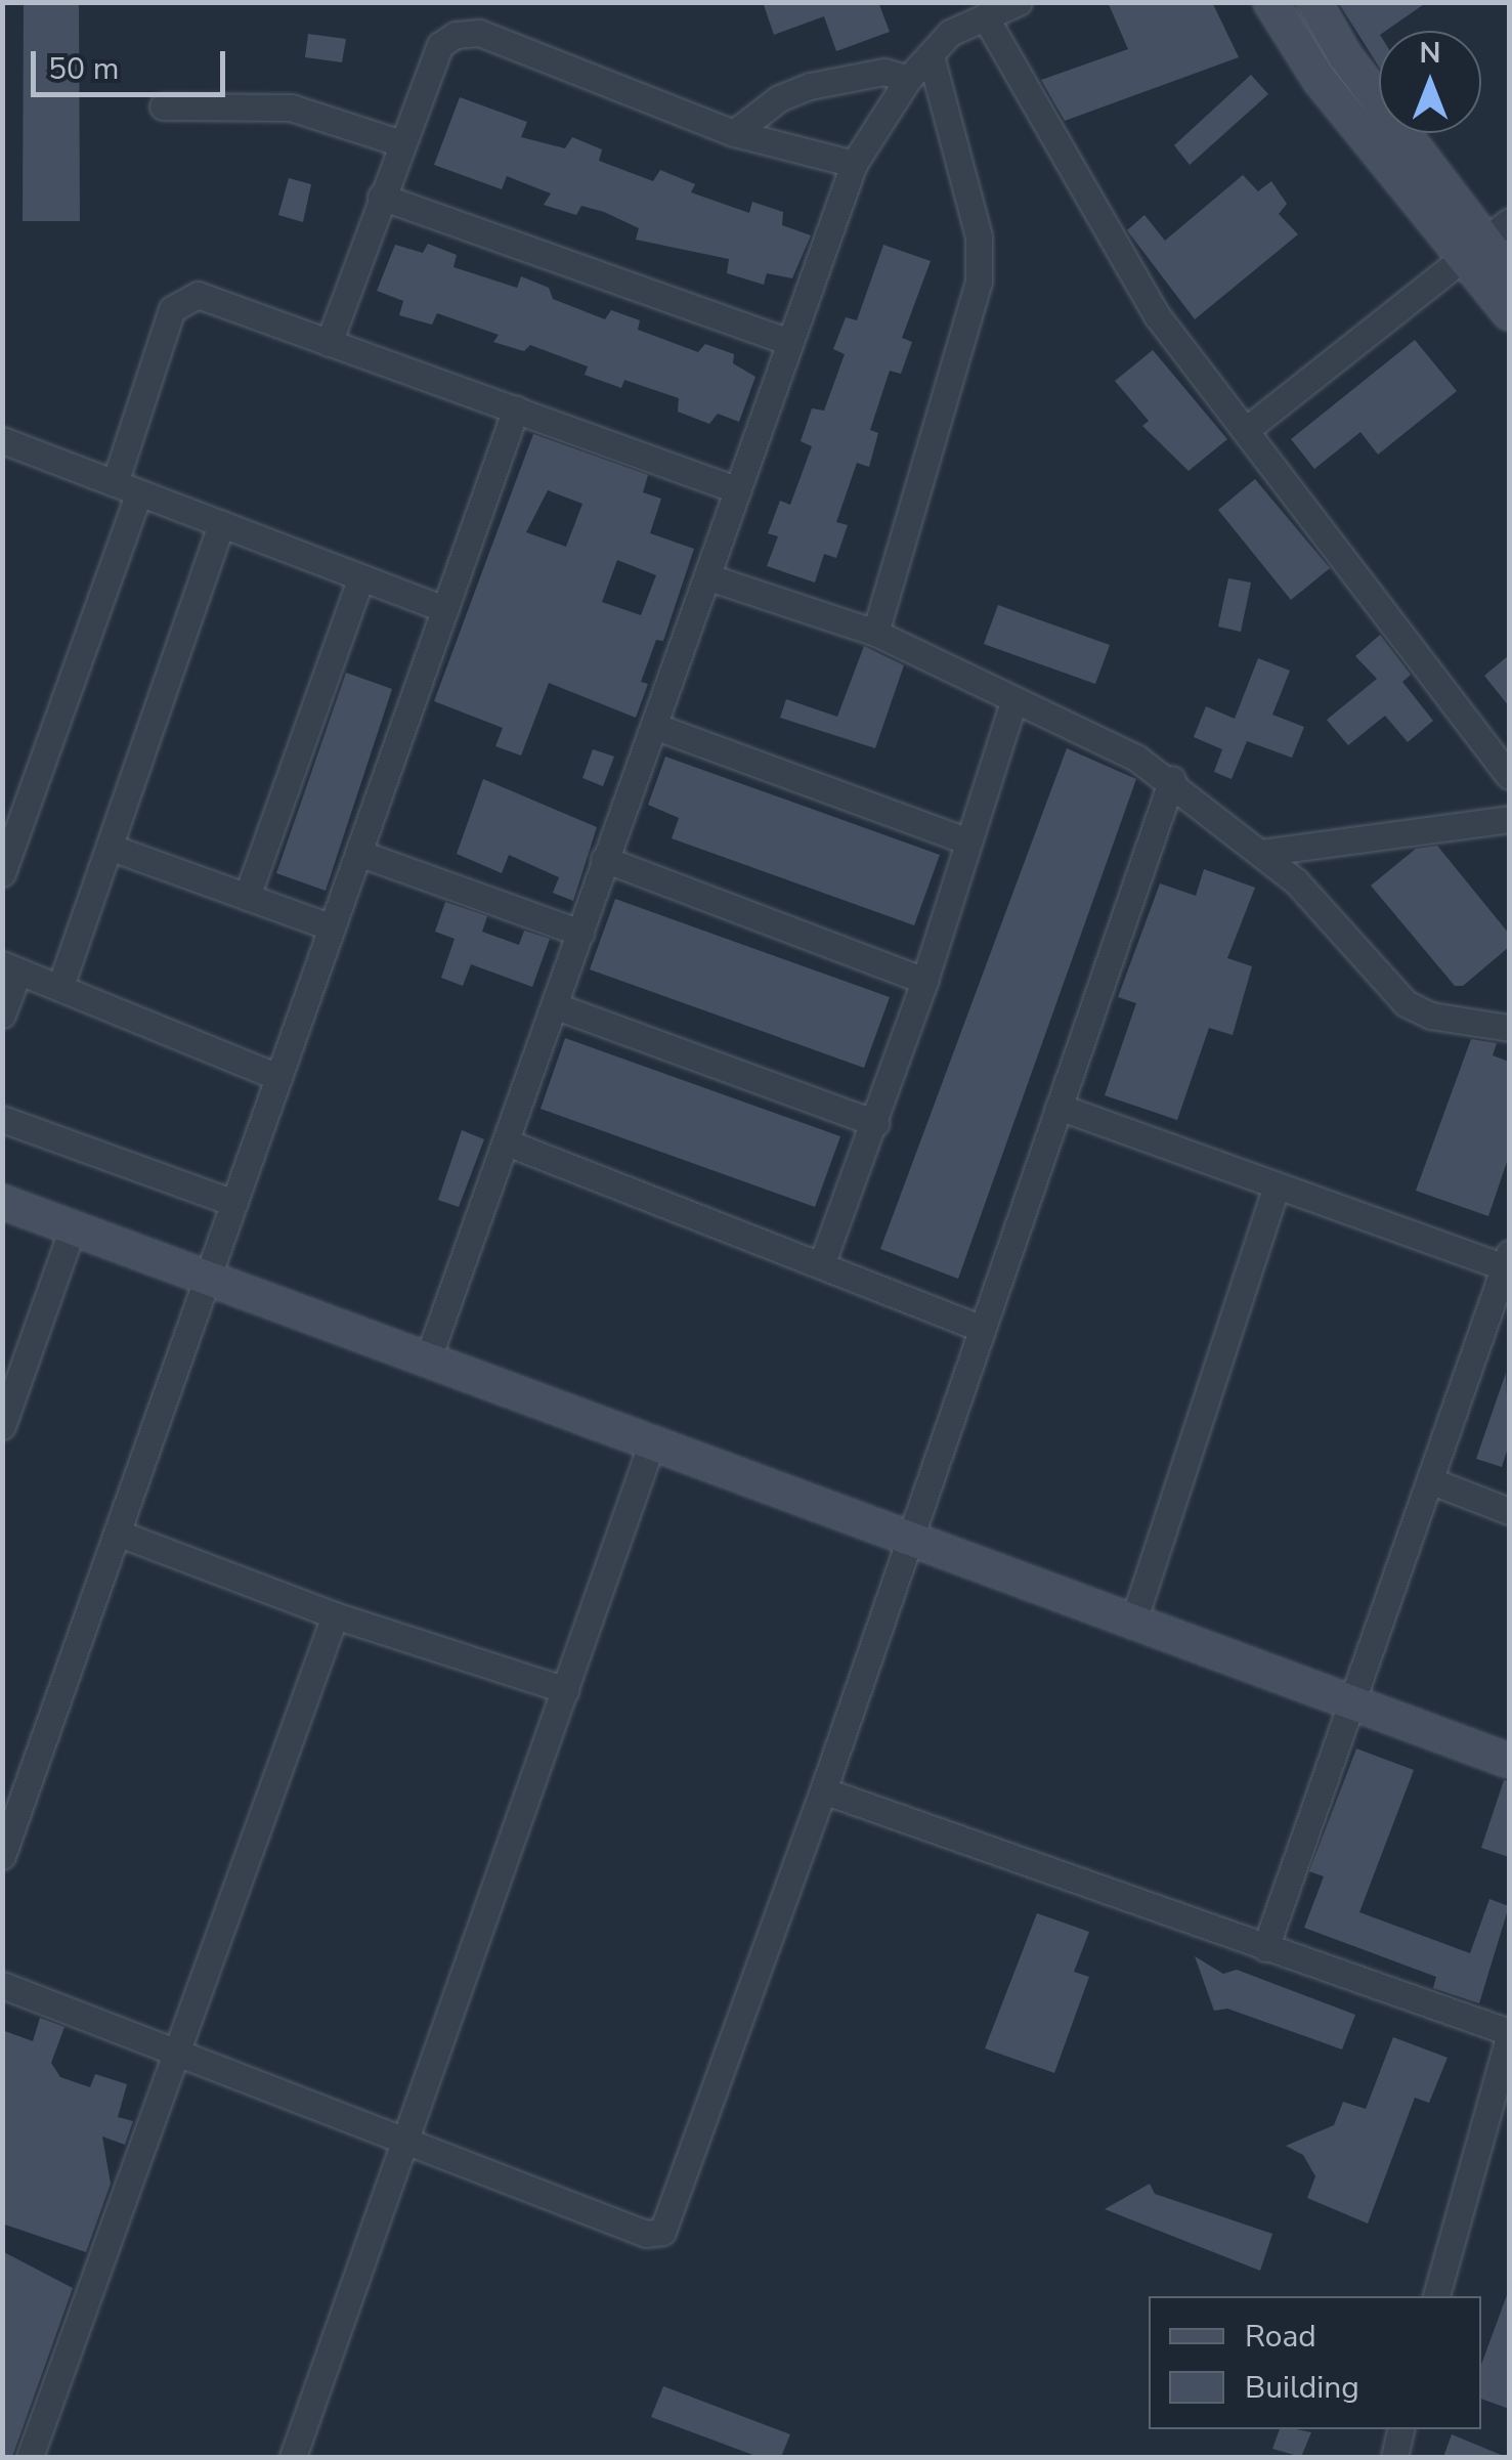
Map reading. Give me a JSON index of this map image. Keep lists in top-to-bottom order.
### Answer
{
  "legend": ["Road", "Building"],
  "scale_bar": "50 m",
  "north": "top"
}
